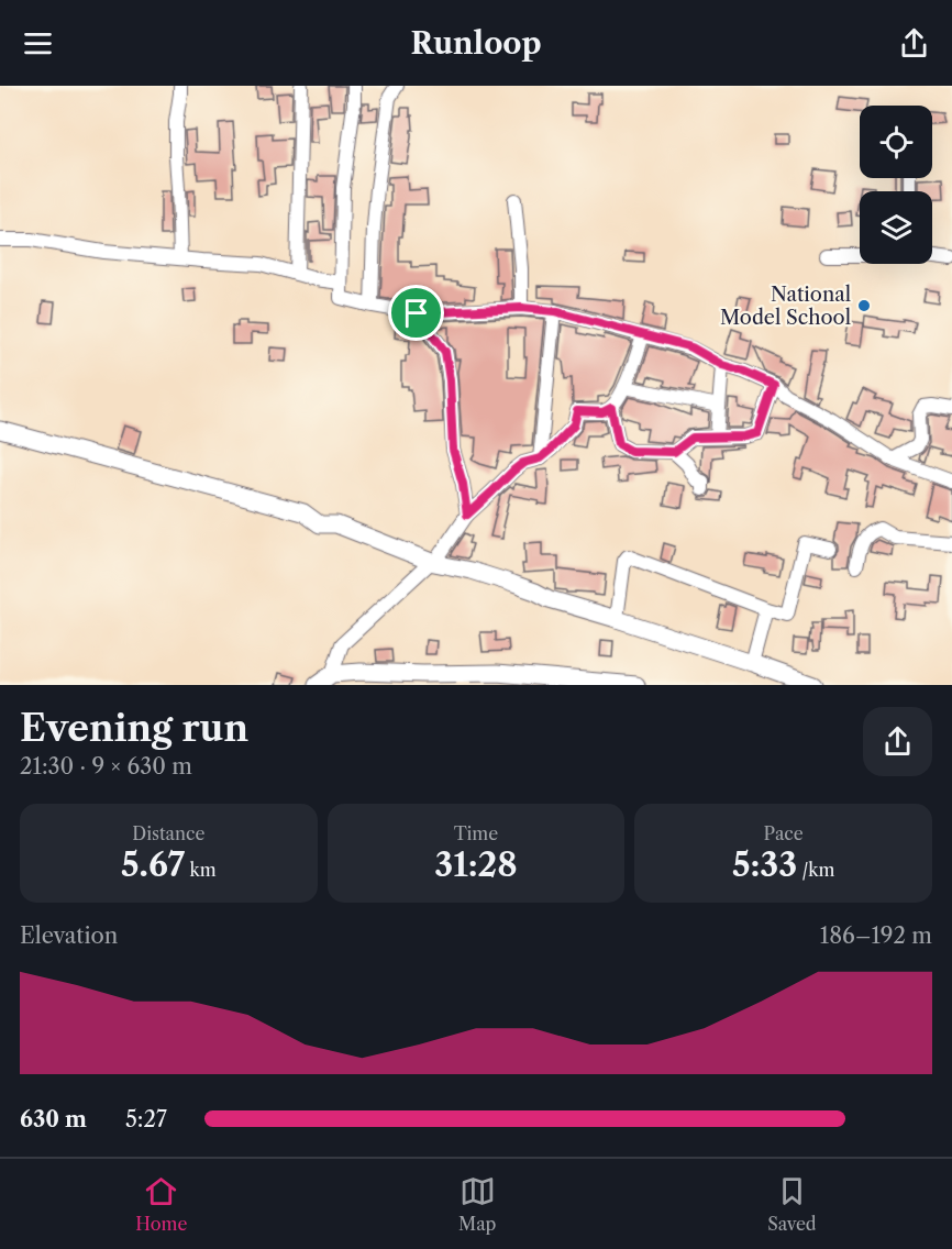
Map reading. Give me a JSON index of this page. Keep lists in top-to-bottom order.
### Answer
{
  "places": ["National Model School"],
  "page": {
    "header": "Runloop",
    "heading": ["Evening run", "21:30 · 9 × 630 m"],
    "stats": [
      ["Distance", "5.67 km"],
      ["Time", "31:28"],
      ["Pace", "5:33 /km"]
    ],
    "chart": ["Elevation", "186–192 m"],
    "list": [
      {
        "name": "630 m",
        "note": "5:27"
      }
    ],
    "tabs": ["Home", "Map", "Saved"]
  }
}
